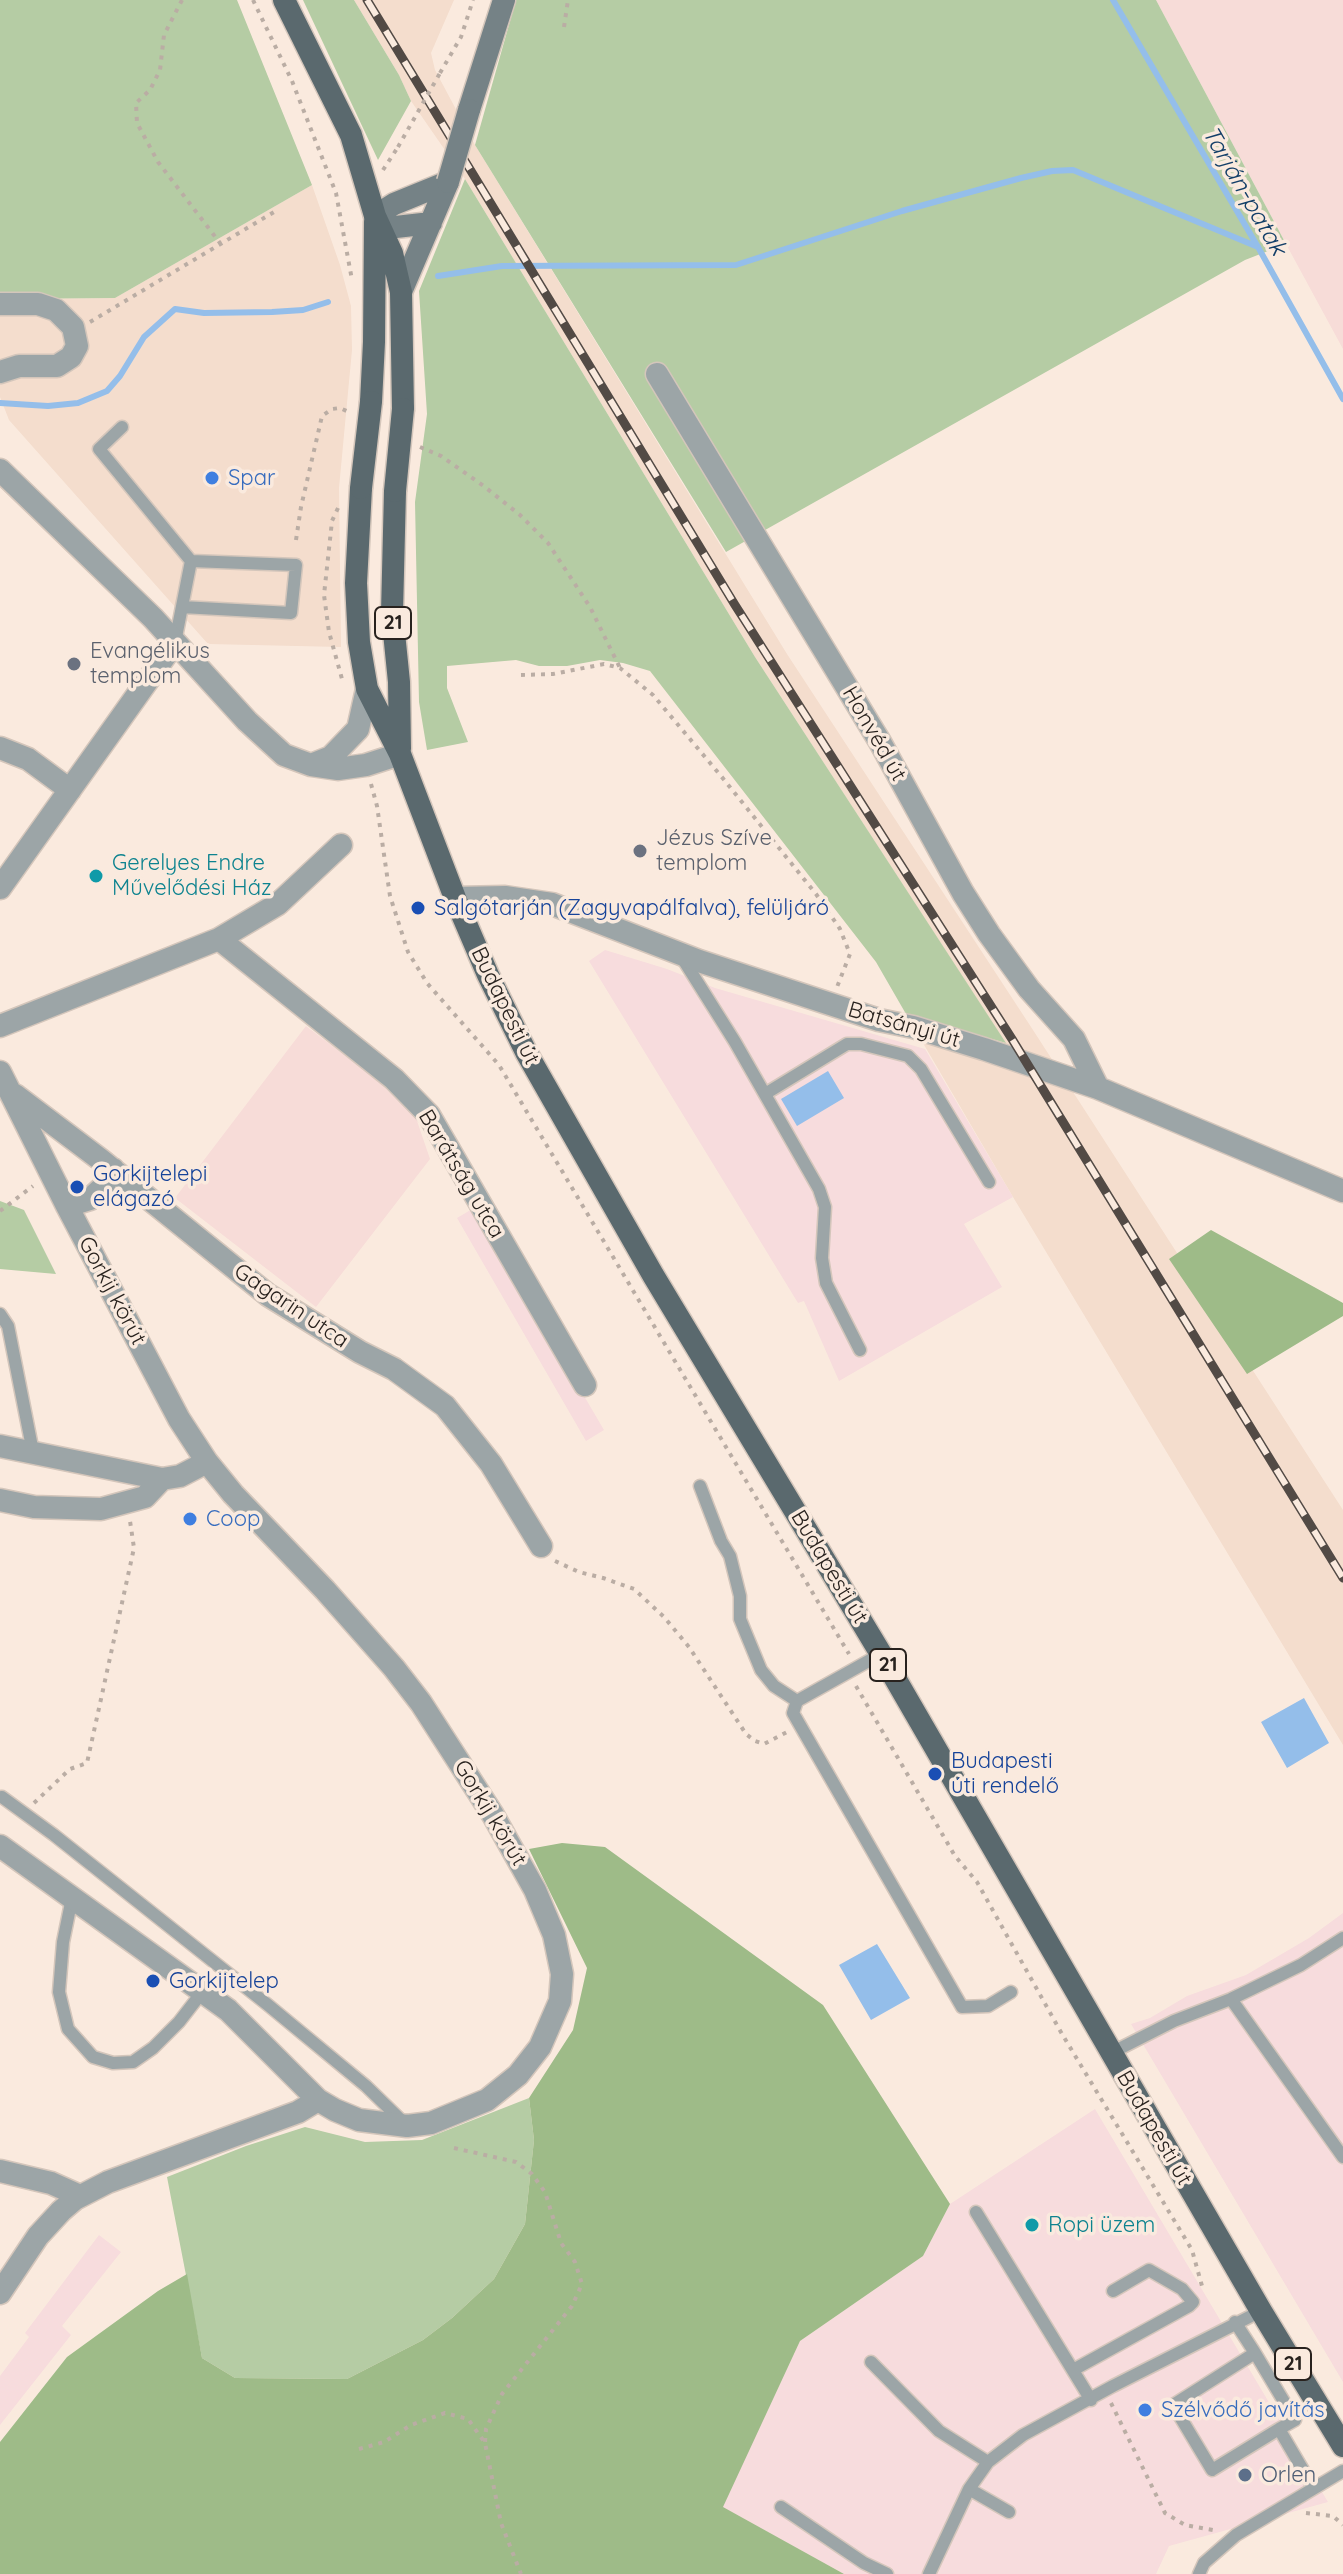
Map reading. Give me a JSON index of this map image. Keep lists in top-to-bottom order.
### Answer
{
  "streets": {
    "main road": ["21", "Budapesti út"],
    "street": [
      "Honvéd út",
      "Batsányi út",
      "Barátság utca",
      "Gorkij körút",
      "Gagarin utca"
    ]
  },
  "crossings": [
    ["21", "Budapesti út"],
    ["Honvéd út", "Batsányi út"],
    ["Budapesti út", "Batsányi út"],
    ["Gorkij körút", "Gagarin utca"]
  ],
  "water": ["Tarján-patak"],
  "places": [
    "Spar",
    "Evangélikus templom",
    "Jézus Szíve templom",
    "Gerelyes Endre Művelődési Ház",
    "Salgótarján (Zagyvapálfalva), felüljáró",
    "Gorkijtelepi elágazó",
    "Coop",
    "Budapesti úti rendelő",
    "Gorkijtelep",
    "Ropi üzem",
    "Szélvődő javítás",
    "Orlen"
  ]
}
